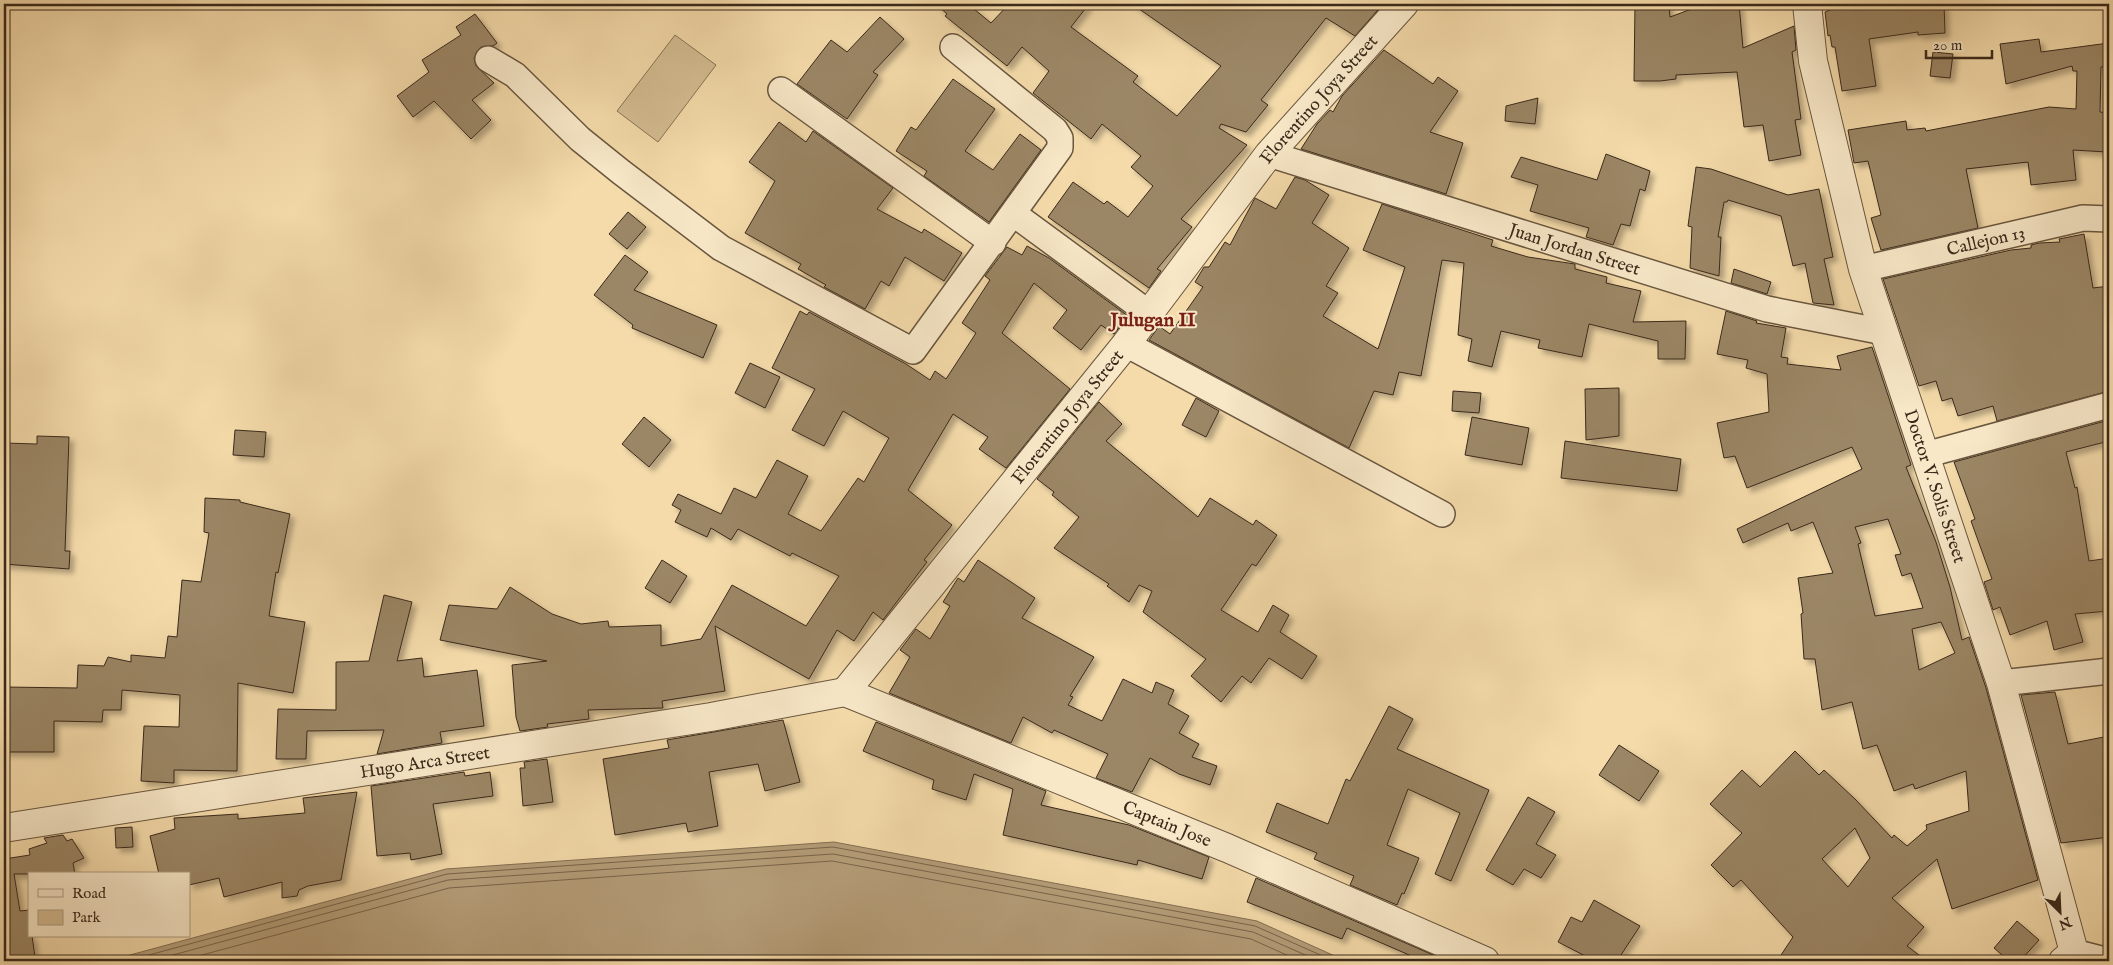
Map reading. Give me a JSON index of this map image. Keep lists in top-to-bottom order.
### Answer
{
  "streets": {
    "street": [
      "Florentino Joya Street",
      "Callejon 13",
      "Juan Jordan Street",
      "Doctor V. Solis Street",
      "Hugo Arca Street",
      "Captain Jose"
    ]
  },
  "crossings": [
    ["Florentino Joya Street", "Juan Jordan Street"],
    ["Florentino Joya Street", "Hugo Arca Street"],
    ["Florentino Joya Street", "Captain Jose"],
    ["Callejon 13", "Doctor V. Solis Street"],
    ["Juan Jordan Street", "Doctor V. Solis Street"],
    ["Hugo Arca Street", "Captain Jose"]
  ],
  "districts": ["Julugan II"],
  "legend": ["Road", "Park"],
  "scale_bar": "20 m",
  "north": "bottom right"
}
